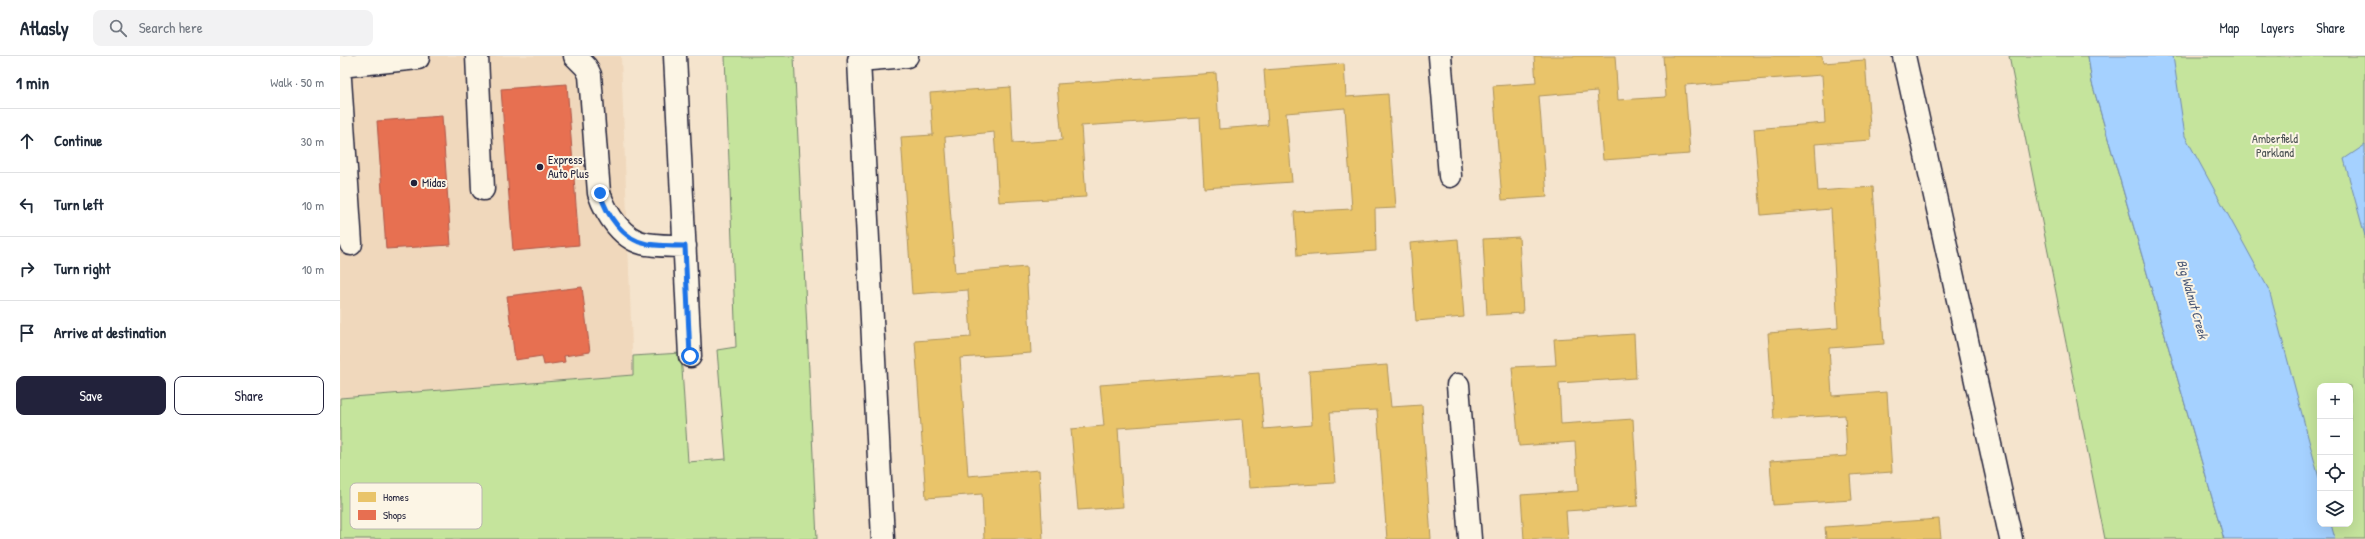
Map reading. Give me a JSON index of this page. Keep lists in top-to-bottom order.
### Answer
{
  "water": ["Big Walnut Creek"],
  "parks": ["Amberfield Parkland"],
  "places": ["Express Auto Plus", "Midas"],
  "legend": ["Homes", "Shops"],
  "page": {
    "header": "Atlasly",
    "search": "Search here",
    "nav": ["Map", "Layers", "Share"],
    "heading": ["1 min", "Walk · 50 m"],
    "list": [
      ["Continue", "30 m"],
      ["Turn left", "10 m"],
      ["Turn right", "10 m"],
      "Arrive at destination"
    ],
    "buttons": ["Save", "Share"],
    "map_buttons": ["+", "−"]
  }
}
